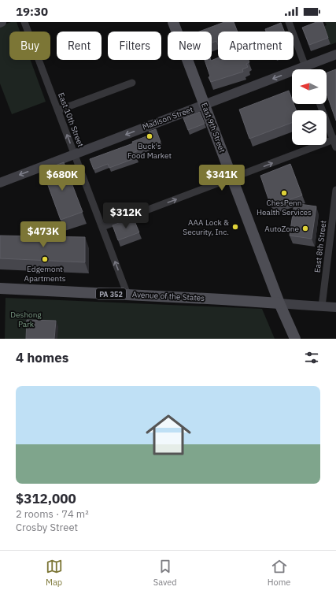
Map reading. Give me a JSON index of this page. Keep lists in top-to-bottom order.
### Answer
{
  "streets": {
    "main road": ["East 9th Street", "PA 352", "Avenue of the States"],
    "street": ["Madison Street", "East 10th Street", "East 8th Street"]
  },
  "crossings": [
    ["Madison Street", "East 10th Street"],
    ["Madison Street", "East 9th Street"],
    ["East 10th Street", "Avenue of the States"],
    ["East 9th Street", "Avenue of the States"],
    ["East 8th Street", "Avenue of the States"]
  ],
  "one_way": ["East 10th Street"],
  "parks": ["Deshong Park"],
  "places": [
    "Buck's Food Market",
    "ChesPenn Health Services",
    "AAA Lock & Security, Inc.",
    "AutoZone",
    "Edgemont Apartments"
  ],
  "north": "left",
  "page": {
    "status": "19:30",
    "chip": [
      "Buy",
      "Rent",
      "Filters",
      "New",
      "Apartment"
    ],
    "price": [
      "$680K",
      "$341K",
      "$312K",
      "$473K"
    ],
    "heading": "4 homes",
    "list": [
      {
        "name": "$312,000",
        "note": "2 rooms · 74 m² · Crosby Street"
      }
    ],
    "tabs": ["Map", "Saved", "Home"]
  }
}
